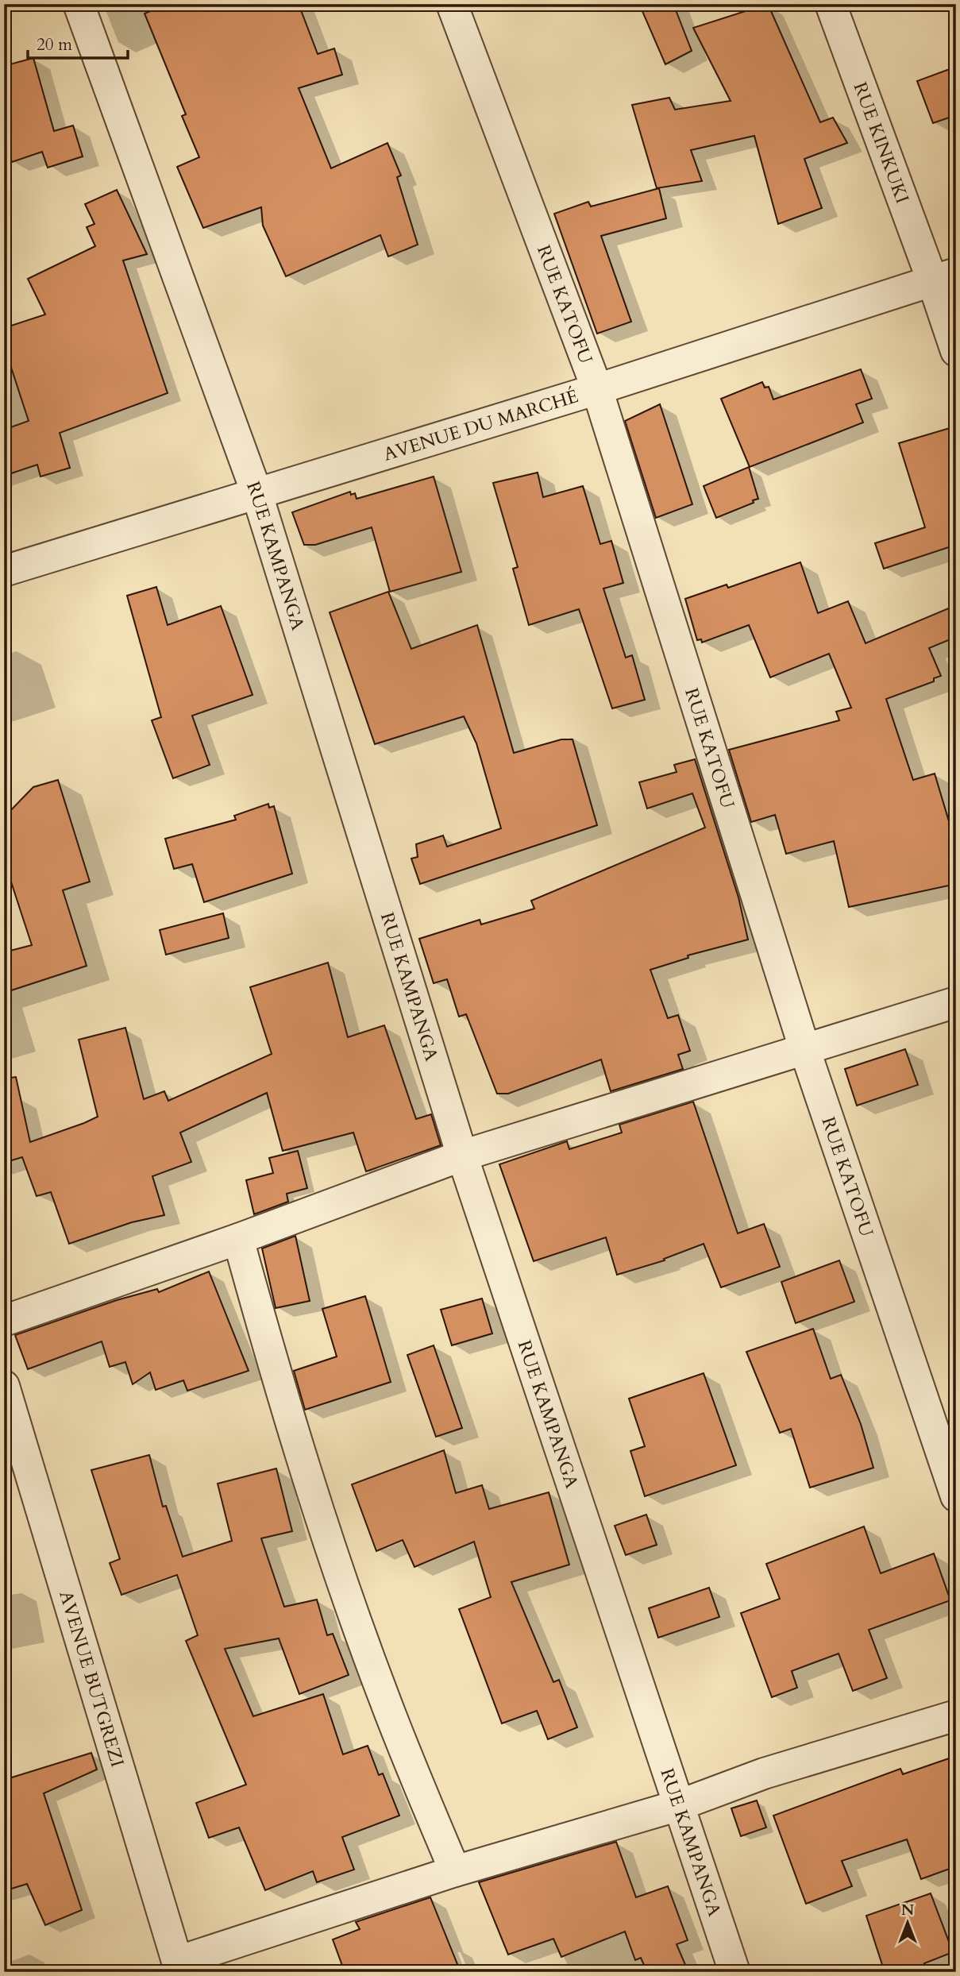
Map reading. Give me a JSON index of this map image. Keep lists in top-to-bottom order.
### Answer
{
  "streets": {
    "street": [
      "RUE KINKUKI",
      "RUE KATOFU",
      "AVENUE DU MARCHÉ",
      "RUE KAMPANGA",
      "AVENUE BUTGREZI"
    ]
  },
  "crossings": [
    ["RUE KINKUKI", "AVENUE DU MARCHÉ"],
    ["RUE KATOFU", "AVENUE DU MARCHÉ"],
    ["AVENUE DU MARCHÉ", "RUE KAMPANGA"]
  ],
  "scale_bar": "20 m",
  "north": "top"
}
